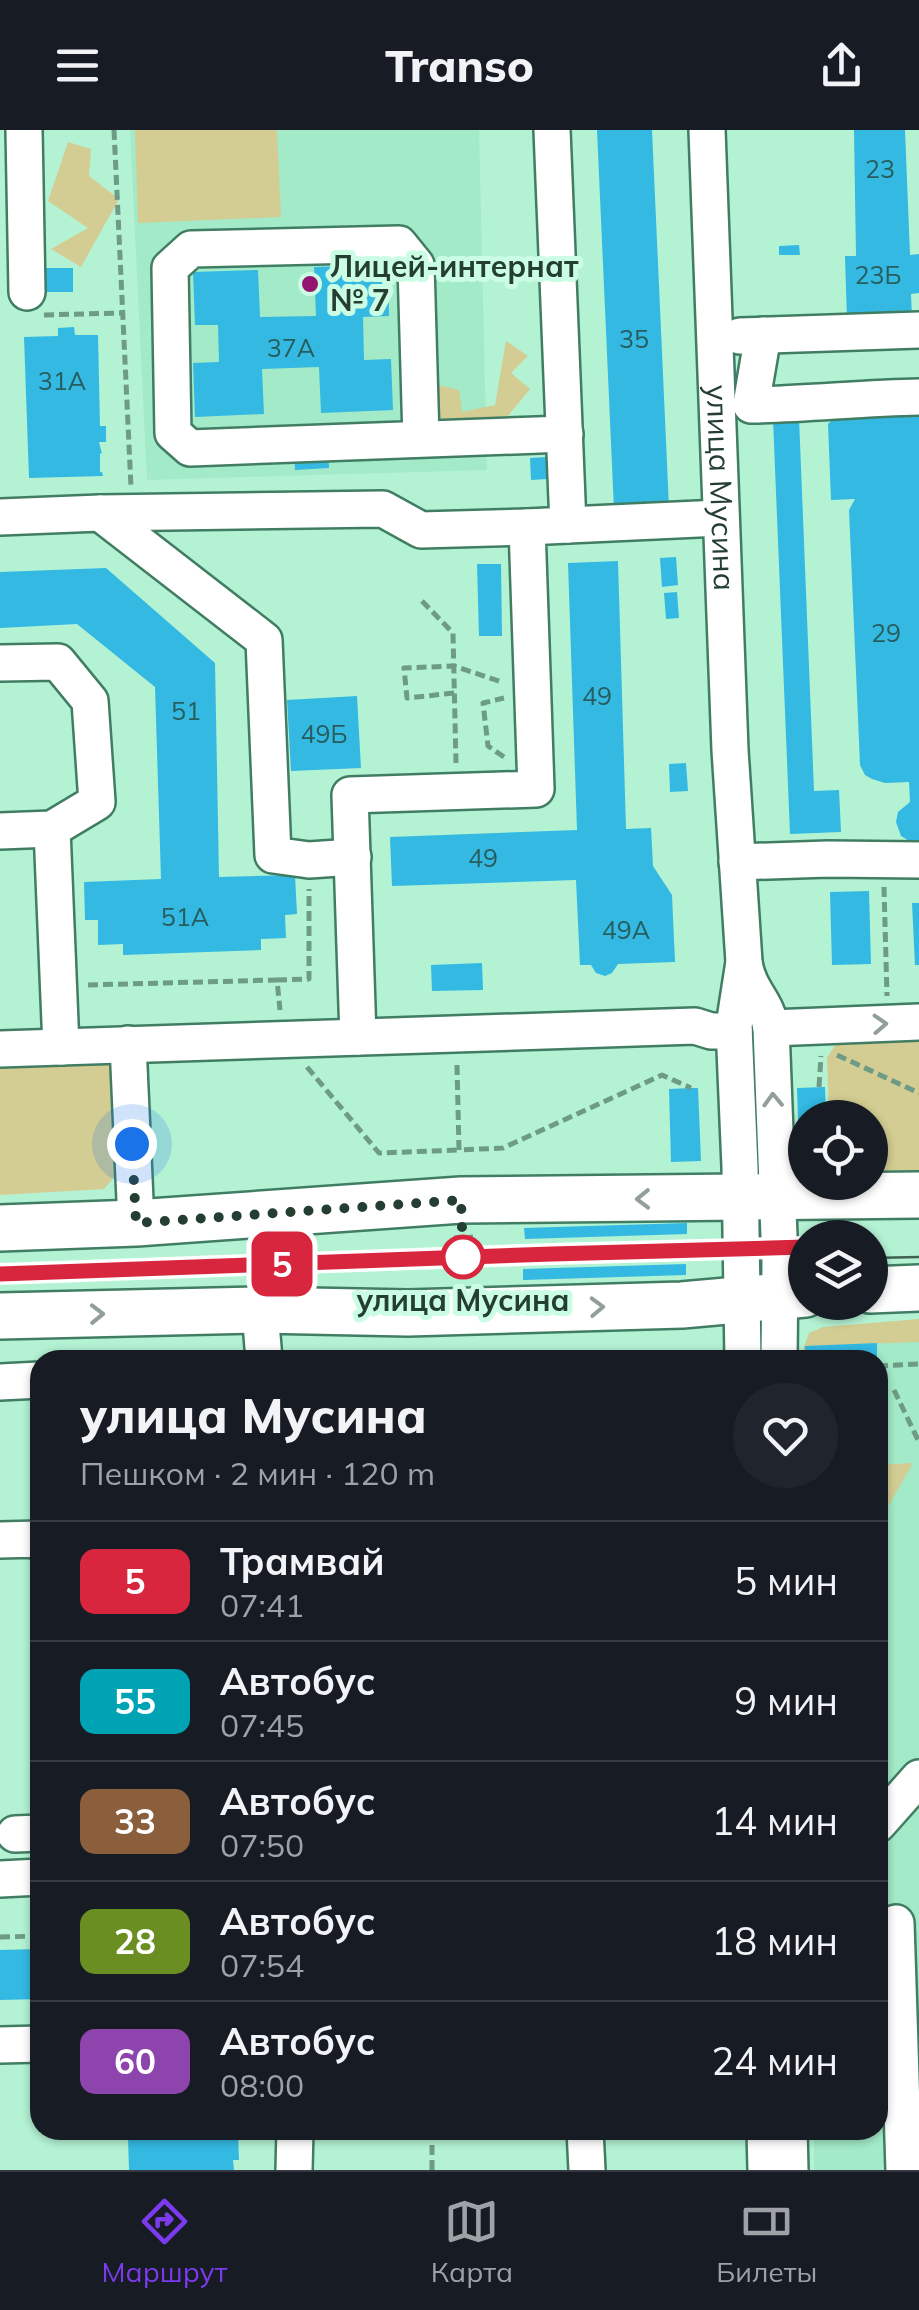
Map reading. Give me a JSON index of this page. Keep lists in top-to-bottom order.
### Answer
{
  "streets": {
    "street": ["улица Мусина"]
  },
  "places": ["Лицей-интернат № 7", "улица Мусина"],
  "lines": ["tram line 5"],
  "house_numbers": [
    "23",
    "23Б",
    "35",
    "37А",
    "31А",
    "29",
    "49",
    "51",
    "49Б",
    "49",
    "51А",
    "49А"
  ],
  "page": {
    "header": "Transo",
    "on_map": "5",
    "heading": ["улица Мусина", "Пешком · 2 мин · 120 m"],
    "list": [
      {
        "mark": "5",
        "name": "Трамвай",
        "note": "07:41",
        "value": "5 мин"
      },
      {
        "mark": "55",
        "name": "Автобус",
        "note": "07:45",
        "value": "9 мин"
      },
      {
        "mark": "33",
        "name": "Автобус",
        "note": "07:50",
        "value": "14 мин"
      },
      {
        "mark": "28",
        "name": "Автобус",
        "note": "07:54",
        "value": "18 мин"
      },
      {
        "mark": "60",
        "name": "Автобус",
        "note": "08:00",
        "value": "24 мин"
      }
    ],
    "tabs": ["Маршрут", "Карта", "Билеты"]
  }
}
